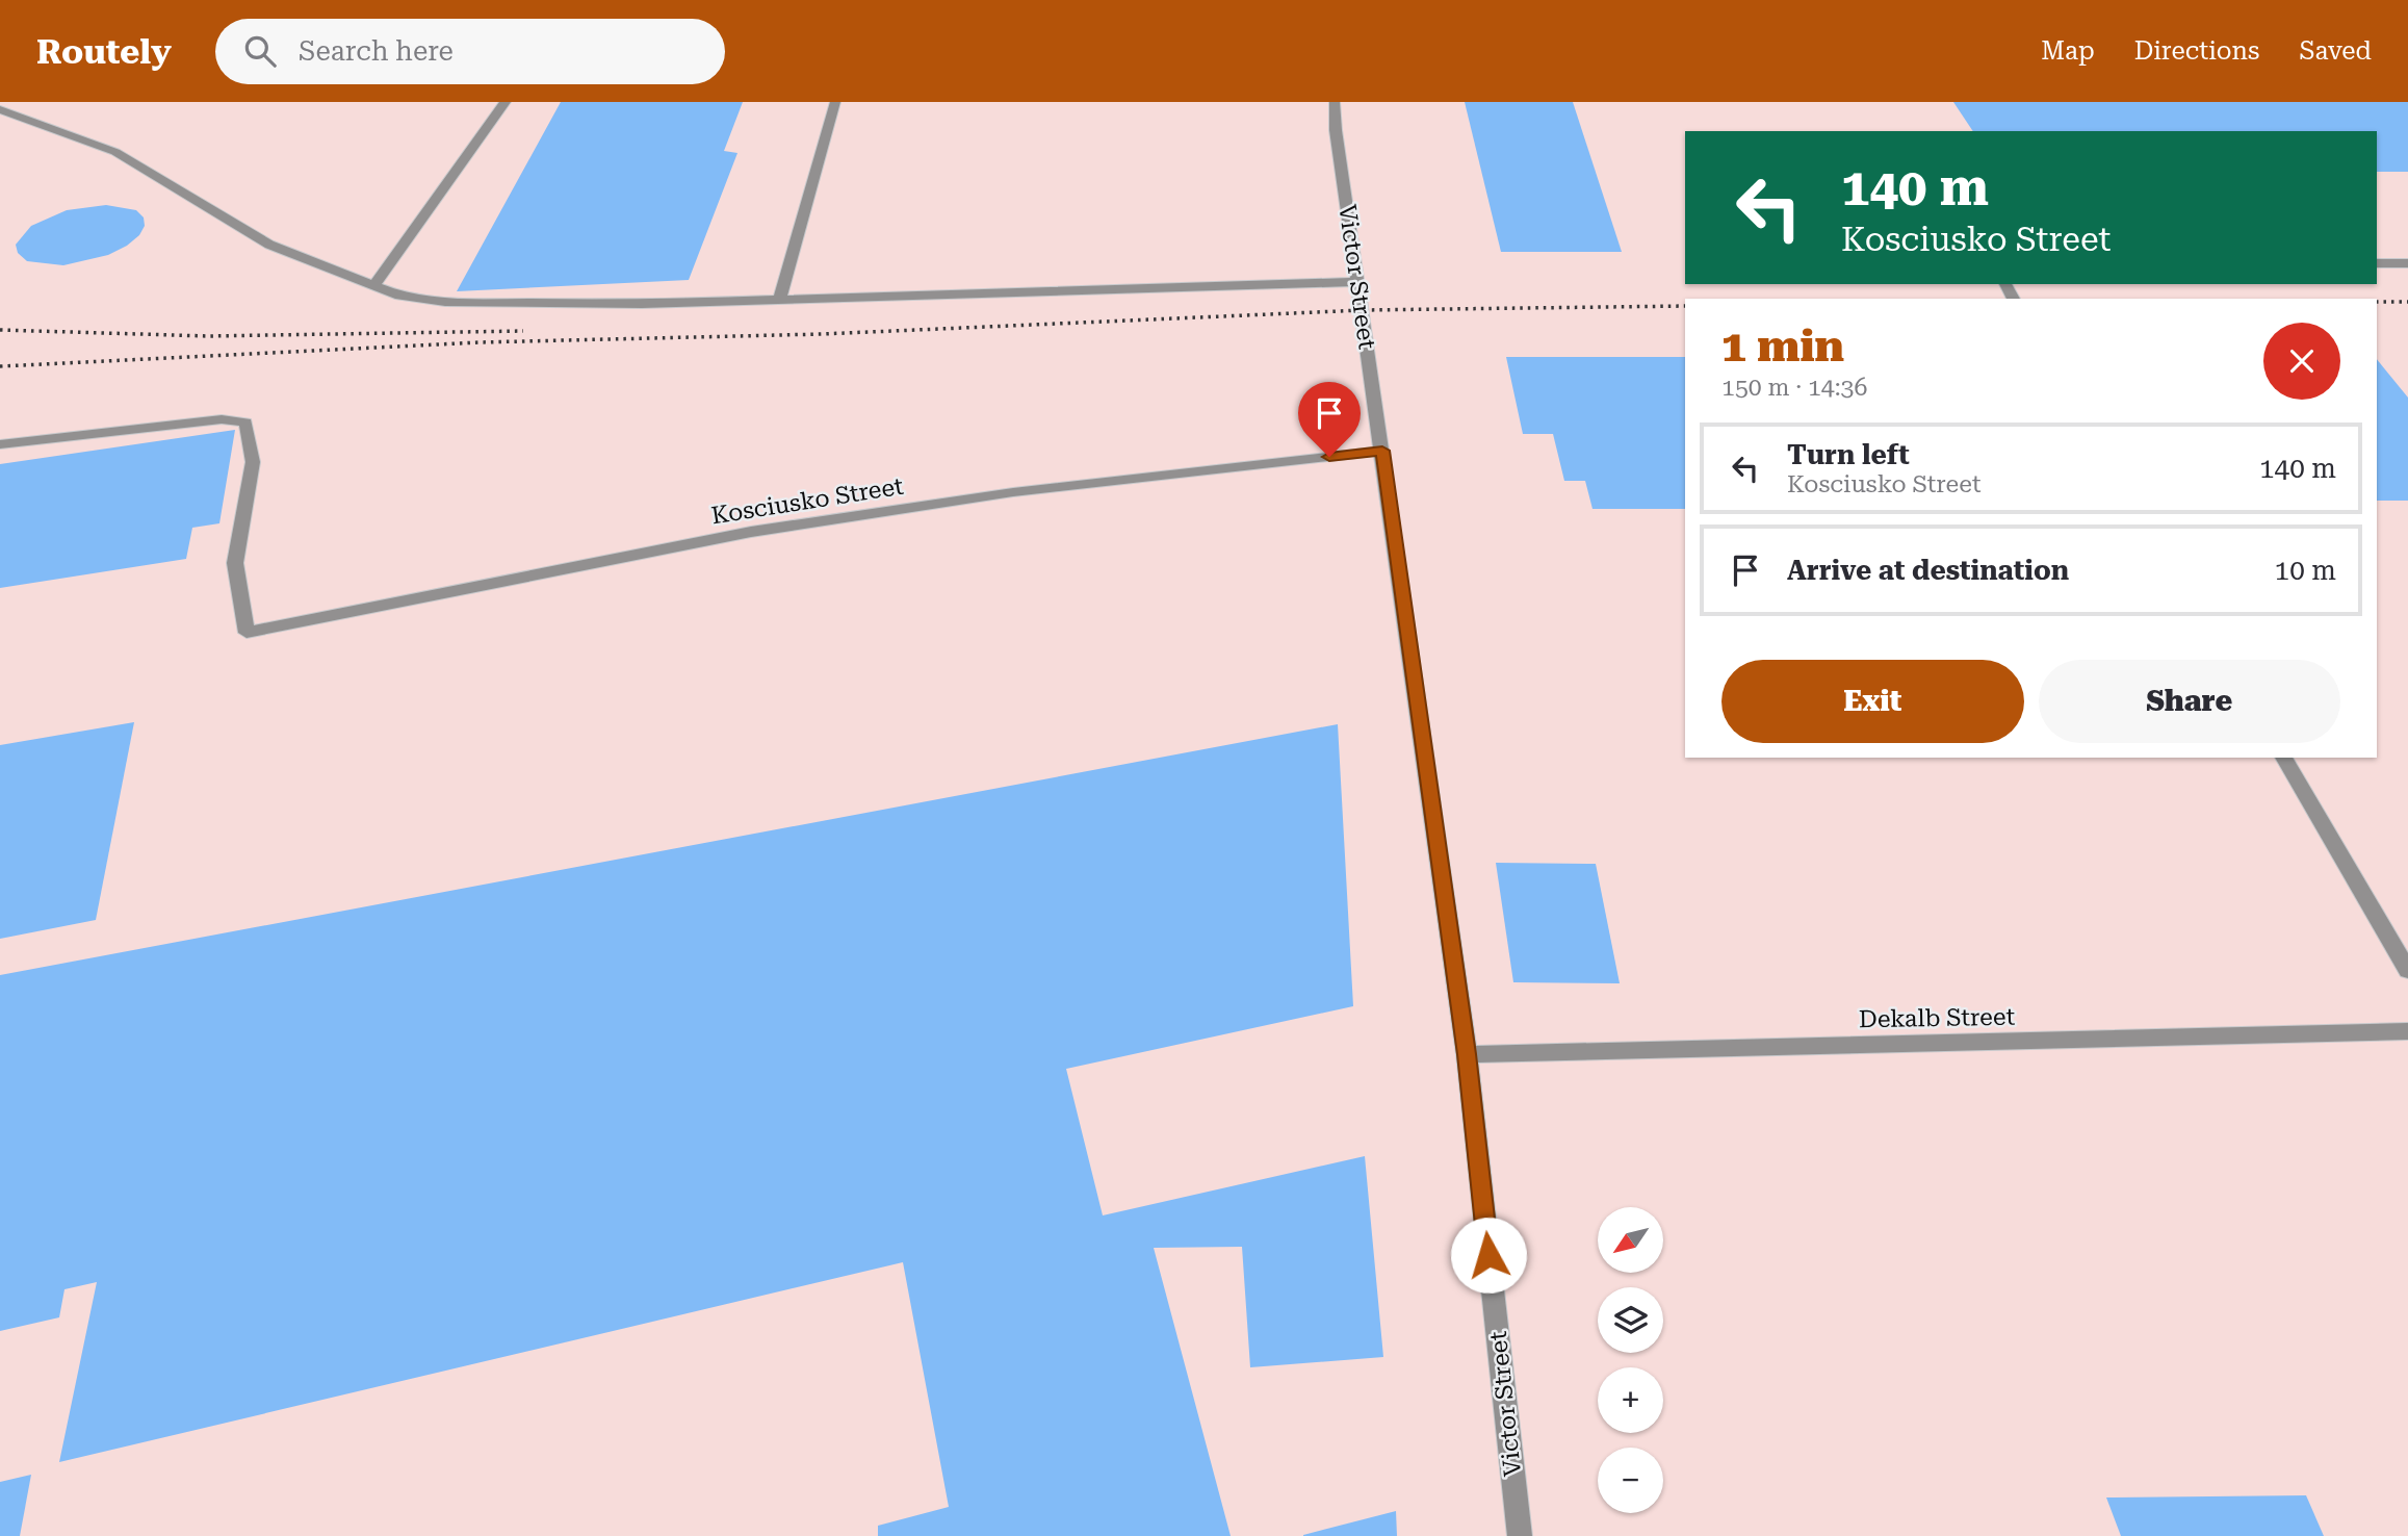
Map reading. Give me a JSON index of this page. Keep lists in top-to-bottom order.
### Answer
{
  "streets": {
    "street": ["Victor Street", "Kosciusko Street", "Dekalb Street"]
  },
  "crossings": [
    ["Victor Street", "Kosciusko Street"],
    ["Victor Street", "Dekalb Street"]
  ],
  "north": "bottom left",
  "page": {
    "header": "Routely",
    "search": "Search here",
    "nav": ["Map", "Directions", "Saved"],
    "turn": ["140 m", "Kosciusko Street"],
    "heading": ["1 min", "150 m · 14:36"],
    "list": [
      {
        "name": "Turn left",
        "note": "Kosciusko Street",
        "value": "140 m"
      },
      {
        "name": "Arrive at destination",
        "value": "10 m"
      }
    ],
    "buttons": ["Exit", "Share"],
    "map_buttons": ["+", "−"]
  }
}
